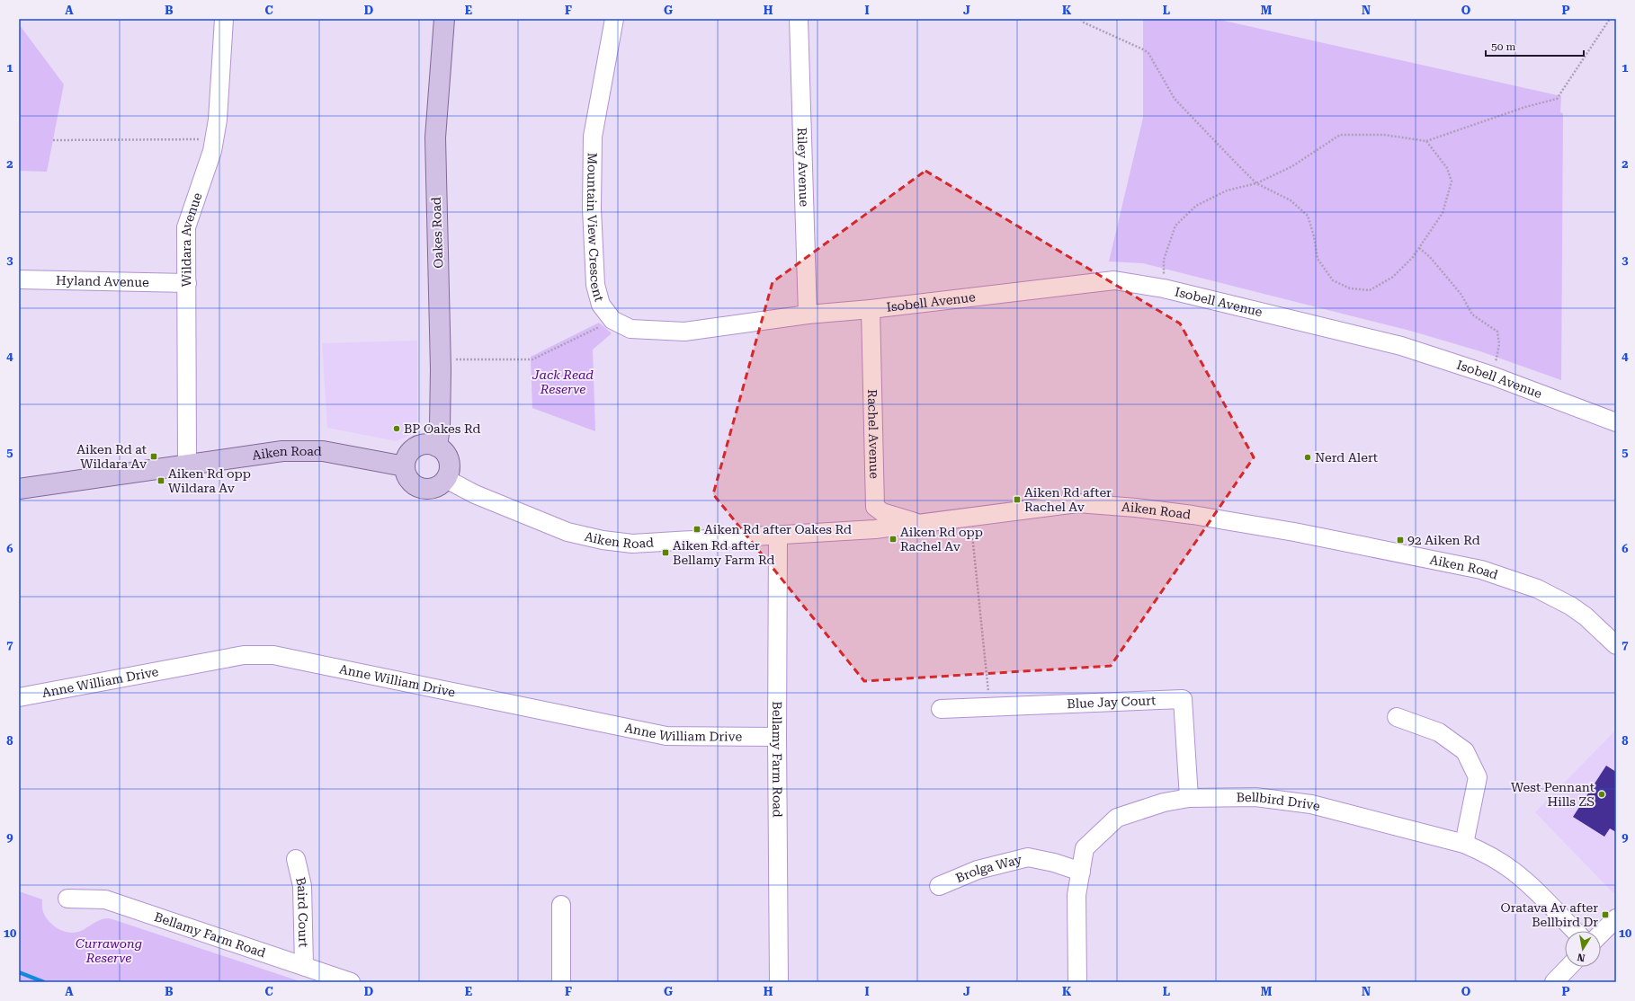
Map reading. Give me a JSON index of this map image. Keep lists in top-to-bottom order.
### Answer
{
  "streets": {
    "main road": ["Oakes Road", "Aiken Road"],
    "street": [
      "Riley Avenue",
      "Mountain View Crescent",
      "Wildara Avenue",
      "Hyland Avenue",
      "Isobell Avenue",
      "Rachel Avenue",
      "Anne William Drive",
      "Blue Jay Court",
      "Bellamy Farm Road",
      "Bellbird Drive",
      "Brolga Way",
      "Baird Court"
    ]
  },
  "crossings": [
    ["Riley Avenue", "Mountain View Crescent"],
    ["Riley Avenue", "Isobell Avenue"],
    ["Mountain View Crescent", "Isobell Avenue"],
    ["Oakes Road", "Aiken Road"],
    ["Wildara Avenue", "Hyland Avenue"],
    ["Wildara Avenue", "Aiken Road"],
    ["Isobell Avenue", "Rachel Avenue"],
    ["Rachel Avenue", "Aiken Road"],
    ["Aiken Road", "Bellamy Farm Road"],
    ["Anne William Drive", "Bellamy Farm Road"],
    ["Blue Jay Court", "Bellbird Drive"],
    ["Bellamy Farm Road", "Baird Court"],
    ["Bellbird Drive", "Brolga Way"]
  ],
  "parks": ["Jack Read Reserve", "Currawong Reserve"],
  "places": {
    "other": ["BP Oakes Rd", "Nerd Alert", "West Pennant Hills ZS"],
    "transit": [
      "Aiken Rd at Wildara Av",
      "Aiken Rd opp Wildara Av",
      "Aiken Rd after Rachel Av",
      "Aiken Rd after Oakes Rd",
      "Aiken Rd opp Rachel Av",
      "92 Aiken Rd",
      "Aiken Rd after Bellamy Farm Rd",
      "Oratava Av after Bellbird Dr"
    ]
  },
  "scale_bar": "50 m",
  "north": "bottom",
  "grid": {
    "columns": [
      "A",
      "B",
      "C",
      "D",
      "E",
      "F",
      "G",
      "H",
      "I",
      "J",
      "K",
      "L",
      "M",
      "N",
      "O",
      "P"
    ],
    "rows": [
      "1",
      "2",
      "3",
      "4",
      "5",
      "6",
      "7",
      "8",
      "9",
      "10"
    ]
  }
}
